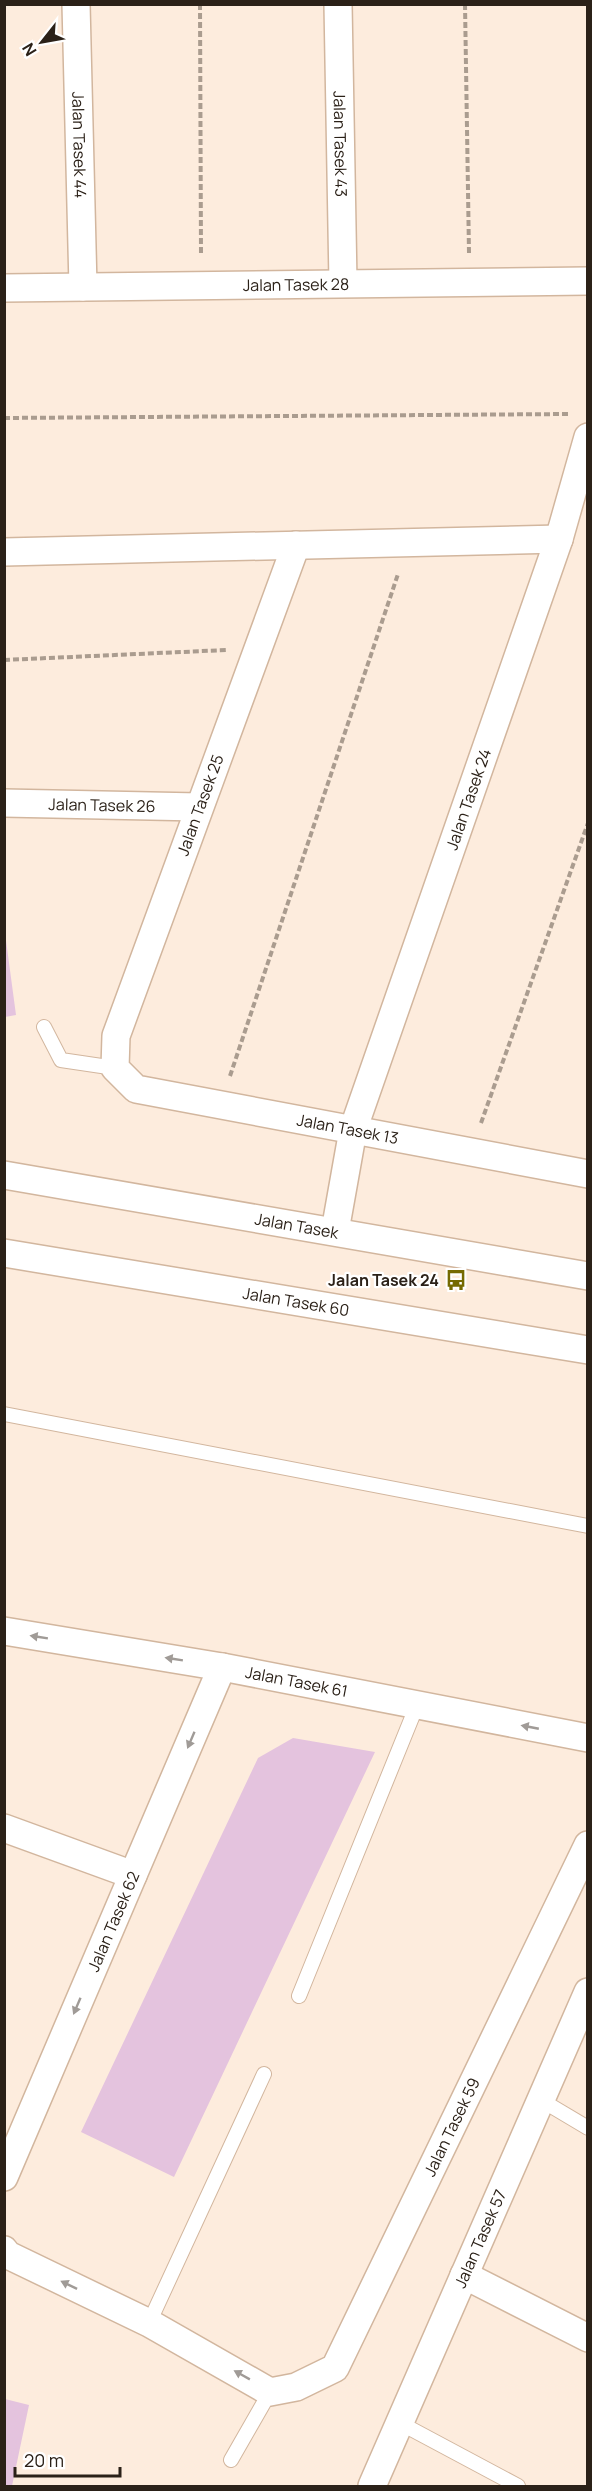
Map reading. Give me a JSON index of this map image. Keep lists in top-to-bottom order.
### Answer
{
  "streets": {
    "street": [
      "Jalan Tasek 43",
      "Jalan Tasek 44",
      "Jalan Tasek 28",
      "Jalan Tasek 24",
      "Jalan Tasek 26",
      "Jalan Tasek 25",
      "Jalan Tasek 13",
      "Jalan Tasek",
      "Jalan Tasek 60",
      "Jalan Tasek 61",
      "Jalan Tasek 62",
      "Jalan Tasek 59",
      "Jalan Tasek 57"
    ]
  },
  "crossings": [
    ["Jalan Tasek 43", "Jalan Tasek 28"],
    ["Jalan Tasek 44", "Jalan Tasek 28"],
    ["Jalan Tasek 24", "Jalan Tasek 13"],
    ["Jalan Tasek 24", "Jalan Tasek"],
    ["Jalan Tasek 26", "Jalan Tasek 25"],
    ["Jalan Tasek 25", "Jalan Tasek 13"],
    ["Jalan Tasek 61", "Jalan Tasek 62"]
  ],
  "one_way": ["Jalan Tasek 62"],
  "places": {
    "bus stop": ["Jalan Tasek 24"]
  },
  "scale_bar": "20 m",
  "north": "bottom left"
}
